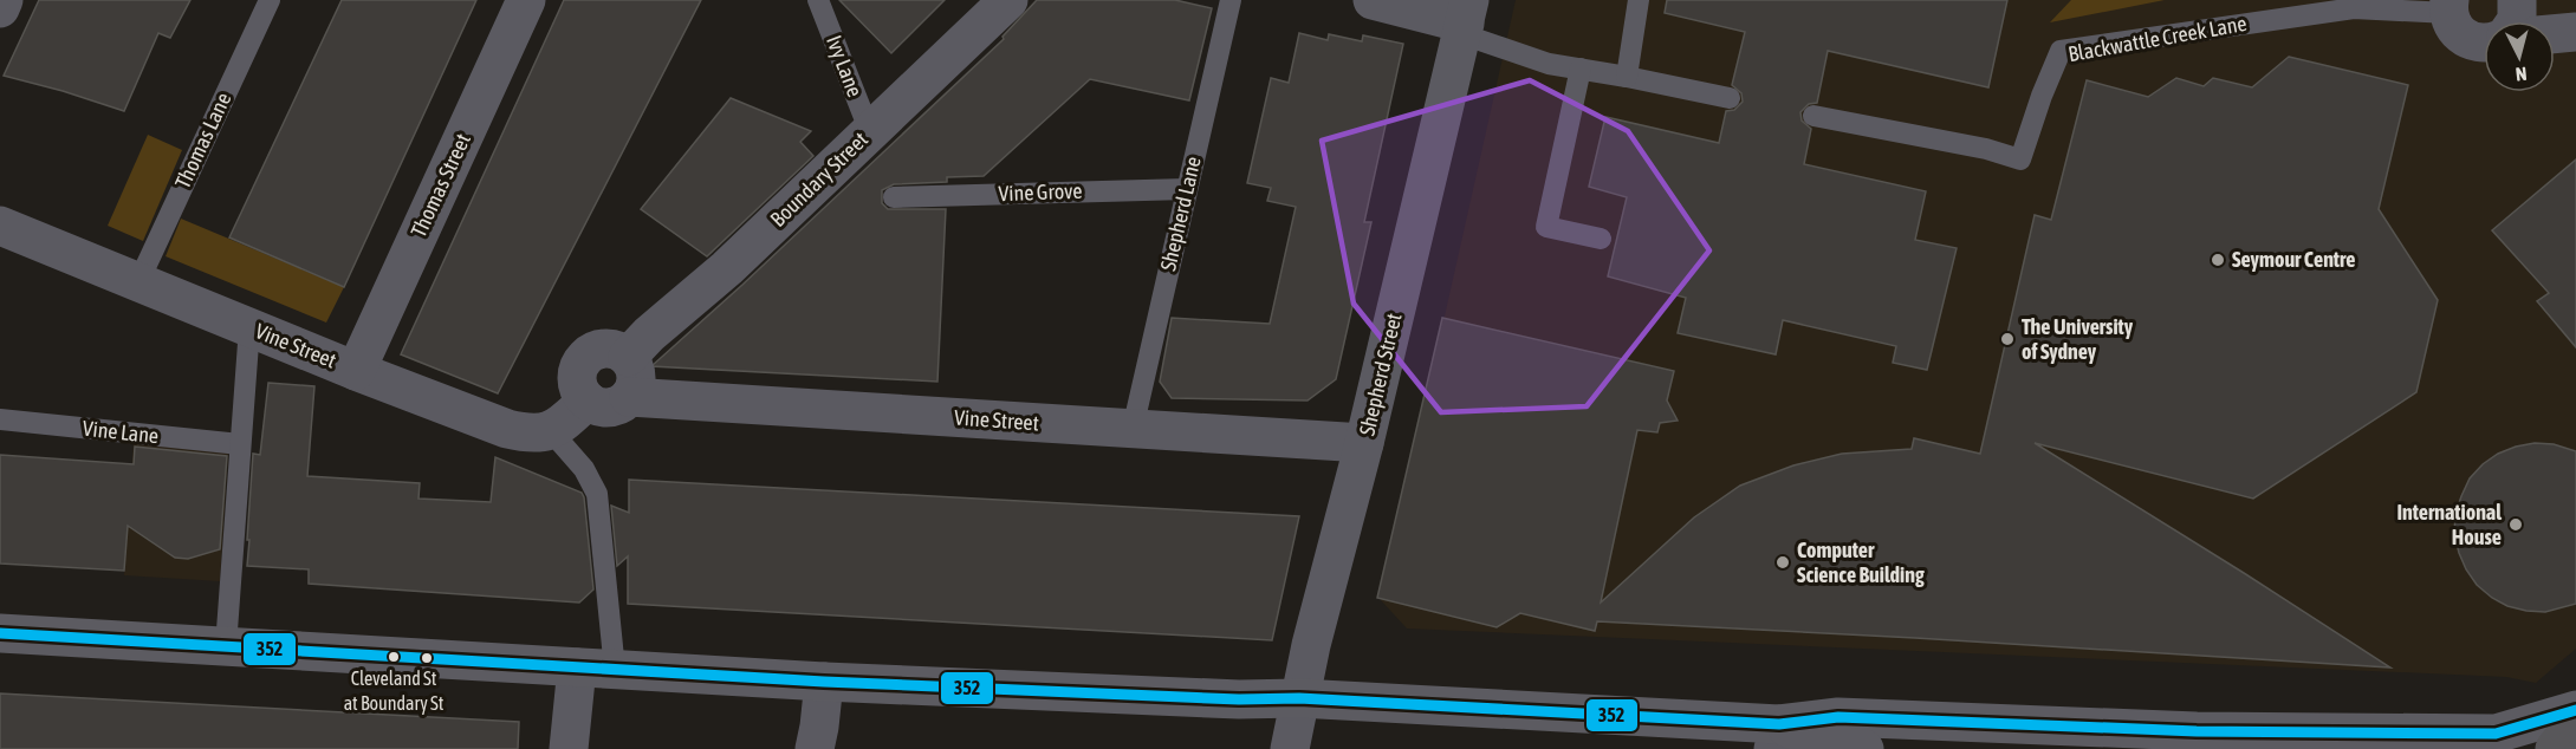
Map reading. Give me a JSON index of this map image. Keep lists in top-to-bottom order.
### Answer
{
  "streets": {
    "street": [
      "Boundary Street",
      "Thomas Street",
      "Vine Street",
      "Shepherd Street"
    ],
    "lane": [
      "Blackwattle Creek Lane",
      "Ivy Lane",
      "Thomas Lane",
      "Vine Grove",
      "Shepherd Lane",
      "Vine Lane"
    ]
  },
  "crossings": [
    ["Ivy Lane", "Boundary Street"],
    ["Thomas Lane", "Vine Street"],
    ["Boundary Street", "Vine Street"],
    ["Thomas Street", "Vine Street"],
    ["Vine Grove", "Shepherd Lane"],
    ["Shepherd Lane", "Vine Street"],
    ["Vine Street", "Shepherd Street"]
  ],
  "places": [
    "Seymour Centre",
    "The University of Sydney",
    "International House",
    "Computer Science Building",
    "Cleveland St at Boundary St"
  ],
  "lines": ["transit line 352"],
  "north": "bottom"
}
